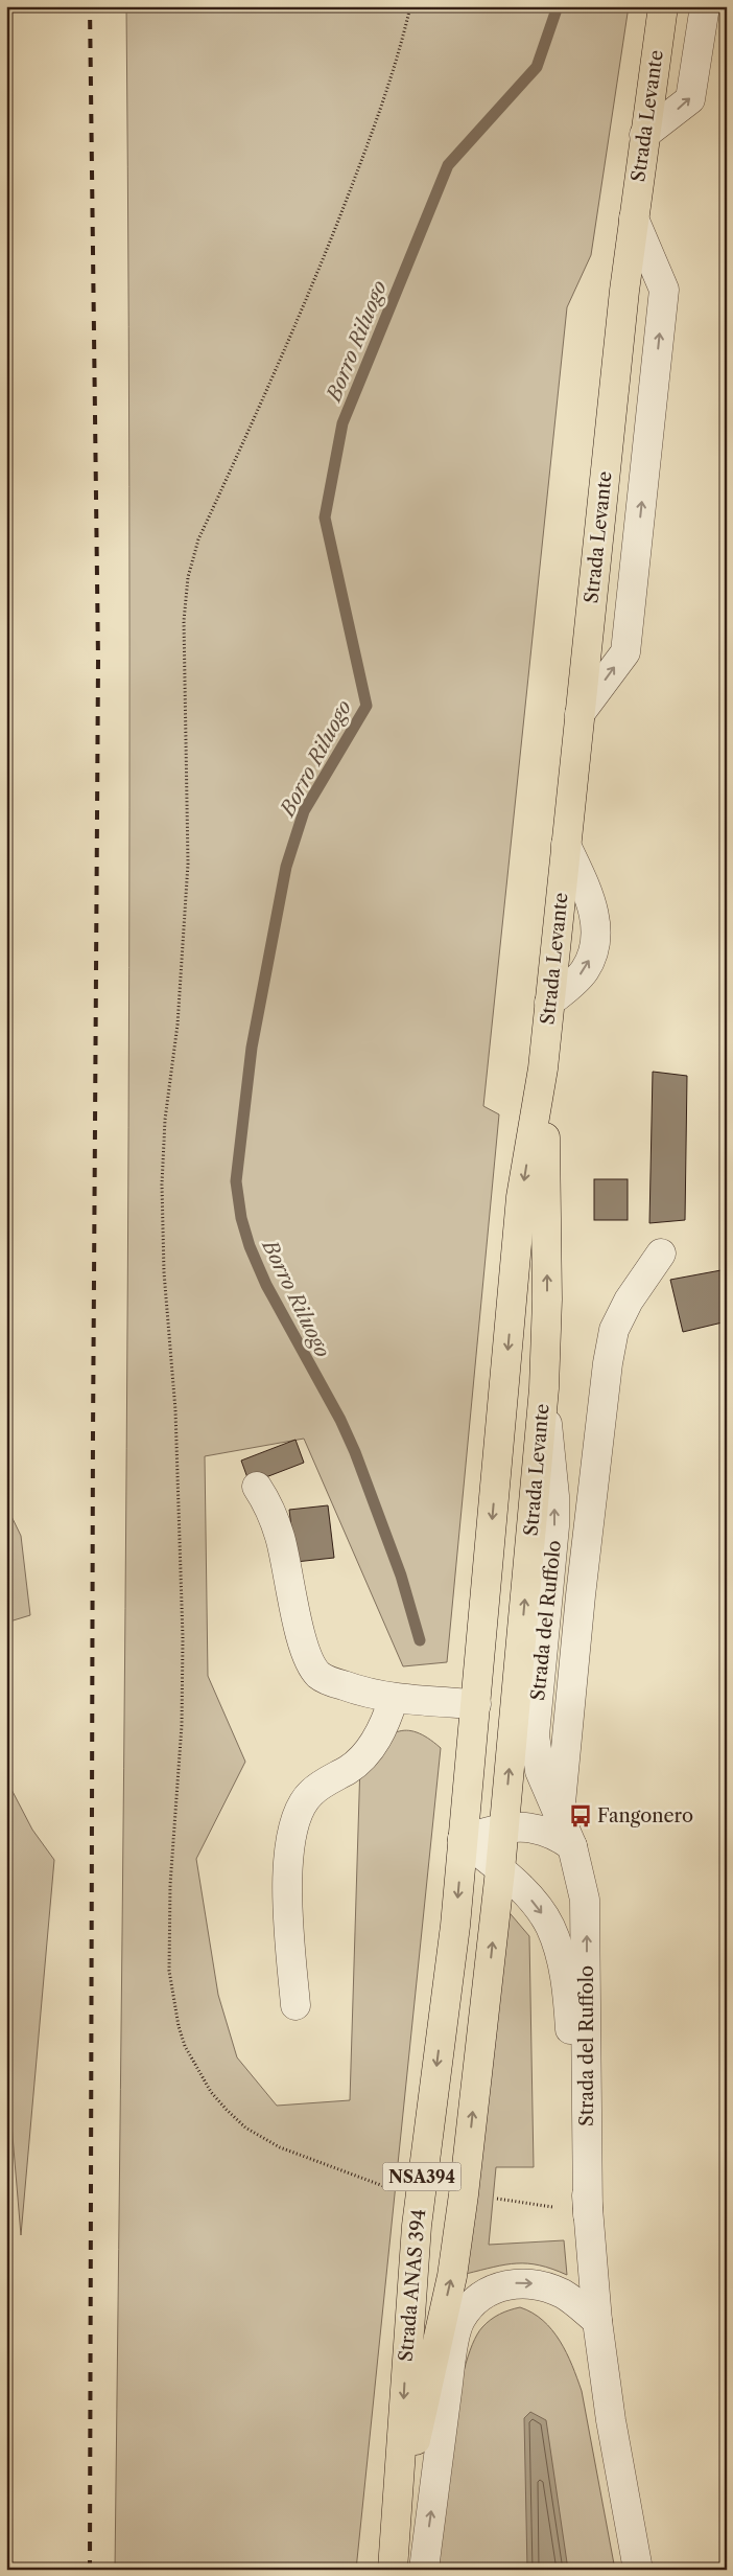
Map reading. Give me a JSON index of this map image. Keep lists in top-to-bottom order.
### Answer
{
  "streets": {
    "main road": ["Strada Levante", "NSA394", "Strada ANAS 394"],
    "street": ["Strada del Ruffolo"]
  },
  "crossings": [
    ["Strada Levante", "Strada del Ruffolo"],
    ["Strada Levante", "Strada ANAS 394"],
    ["Strada del Ruffolo", "Strada ANAS 394"]
  ],
  "water": ["Borro Riluogo"],
  "places": {
    "bus stop": ["Fangonero"]
  }
}
